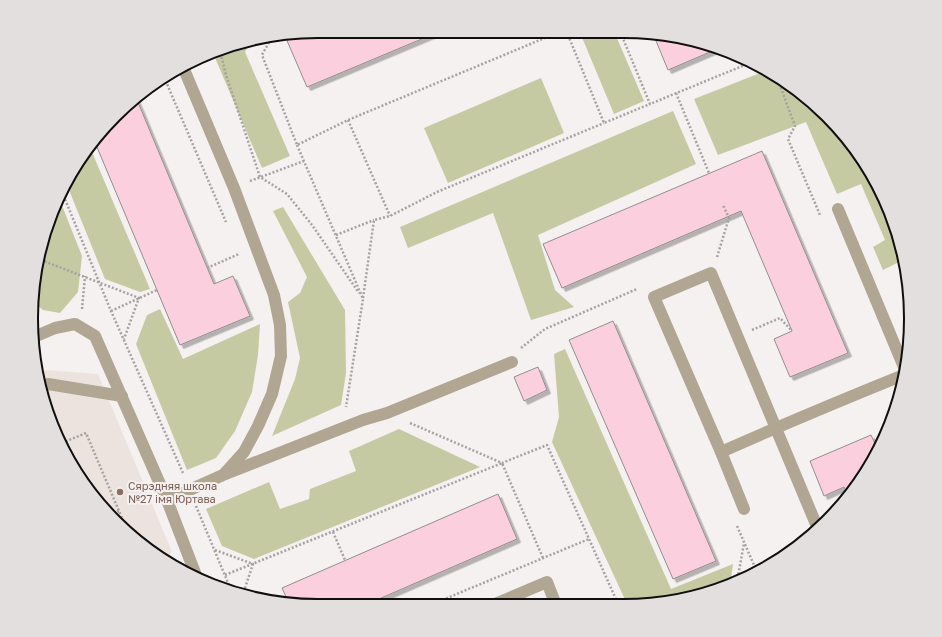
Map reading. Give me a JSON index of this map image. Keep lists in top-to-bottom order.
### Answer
{
  "places": ["Сярэдняя школа №27 імя Юртава"]
}
